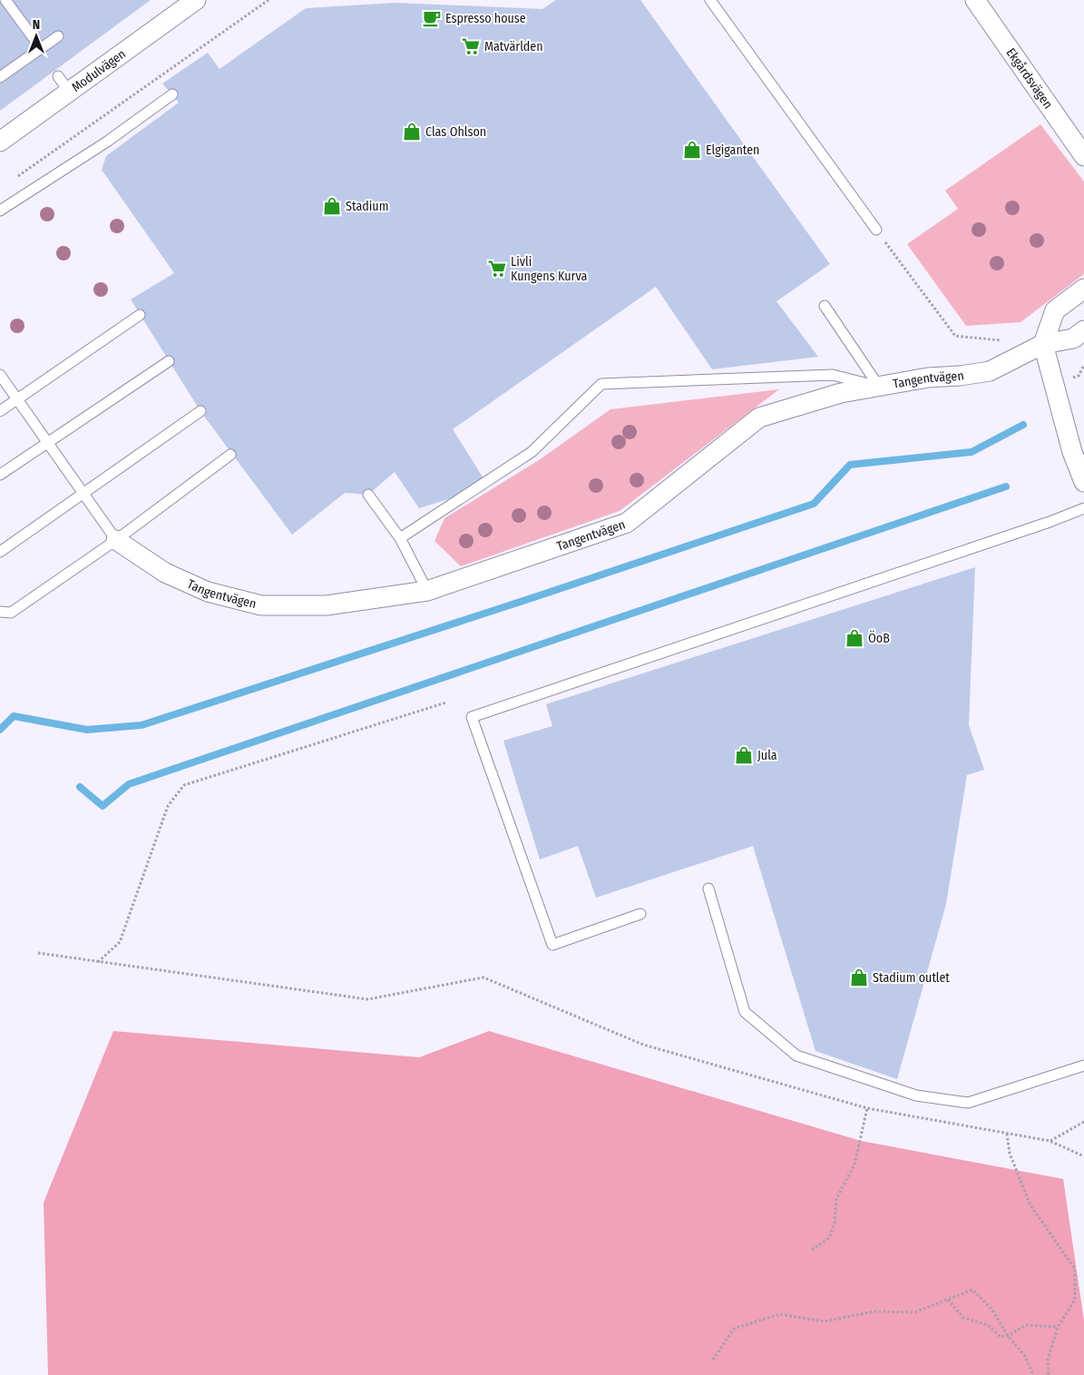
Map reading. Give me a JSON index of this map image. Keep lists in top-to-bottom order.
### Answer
{
  "streets": {
    "street": ["Modulvägen", "Ekgårdsvägen", "Tangentvägen"]
  },
  "places": {
    "cafe": ["Espresso house"],
    "supermarket": ["Matvärlden", "Livli Kungens Kurva"],
    "shop": [
      "Clas Ohlson",
      "Elgiganten",
      "Stadium",
      "ÖoB",
      "Jula",
      "Stadium outlet"
    ]
  },
  "north": "top"
}
